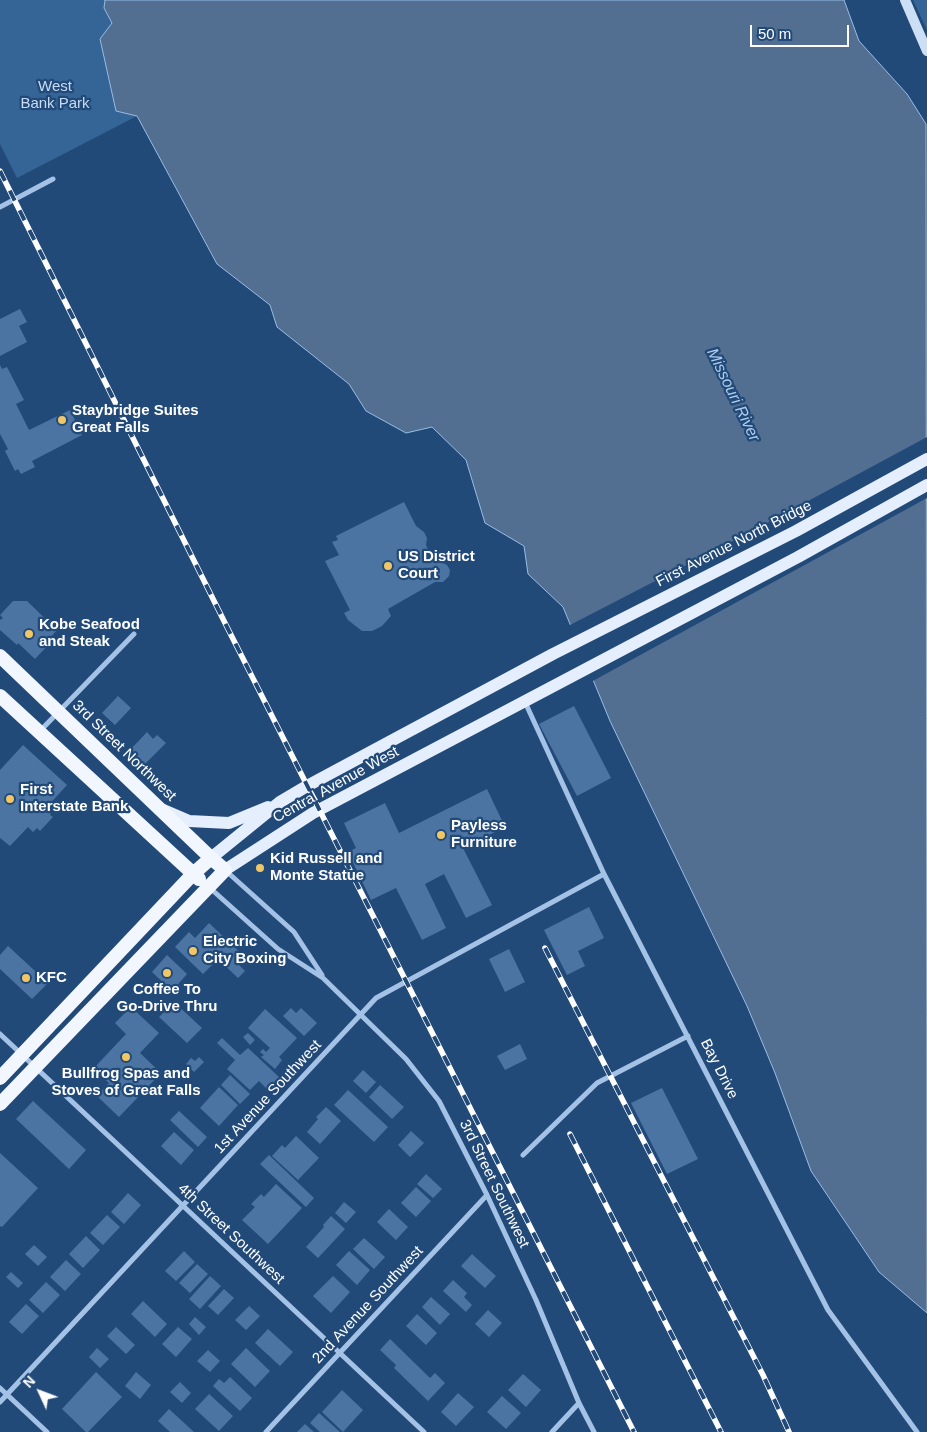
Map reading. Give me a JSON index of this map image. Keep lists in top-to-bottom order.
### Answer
{
  "streets": {
    "highway": ["3rd Street Northwest", "Central Avenue West"],
    "main road": ["First Avenue North Bridge"],
    "street": [
      "Bay Drive",
      "1st Avenue Southwest",
      "3rd Street Southwest",
      "4th Street Southwest",
      "2nd Avenue Southwest"
    ]
  },
  "crossings": [
    ["First Avenue North Bridge", "Central Avenue West"],
    ["3rd Street Northwest", "Central Avenue West"],
    ["3rd Street Northwest", "3rd Street Southwest"],
    ["Central Avenue West", "Bay Drive"],
    ["Central Avenue West", "3rd Street Southwest"],
    ["Central Avenue West", "4th Street Southwest"],
    ["Bay Drive", "1st Avenue Southwest"],
    ["1st Avenue Southwest", "3rd Street Southwest"],
    ["1st Avenue Southwest", "4th Street Southwest"],
    ["3rd Street Southwest", "2nd Avenue Southwest"],
    ["4th Street Southwest", "2nd Avenue Southwest"]
  ],
  "water": ["Missouri River"],
  "parks": ["West Bank Park"],
  "places": [
    "Staybridge Suites Great Falls",
    "US District Court",
    "Kobe Seafood and Steak",
    "First Interstate Bank",
    "Payless Furniture",
    "Kid Russell and Monte Statue",
    "Electric City Boxing",
    "Coffee To Go-Drive Thru",
    "KFC",
    "Bullfrog Spas and Stoves of Great Falls"
  ],
  "scale_bar": "50 m",
  "north": "top left"
}
